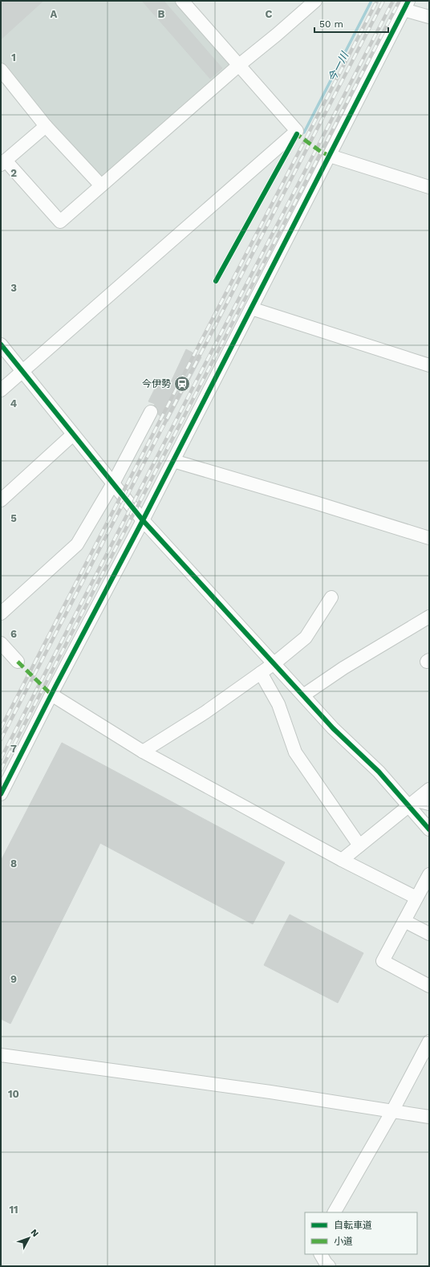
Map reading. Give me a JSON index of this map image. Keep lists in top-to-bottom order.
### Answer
{
  "water": ["今一川"],
  "places": {
    "station": ["今伊勢"]
  },
  "legend": ["自転車道", "小道"],
  "scale_bar": "50 m",
  "north": "top right",
  "grid": {
    "columns": ["A", "B", "C"],
    "rows": [
      "1",
      "2",
      "3",
      "4",
      "5",
      "6",
      "7",
      "8",
      "9",
      "10",
      "11"
    ]
  }
}
